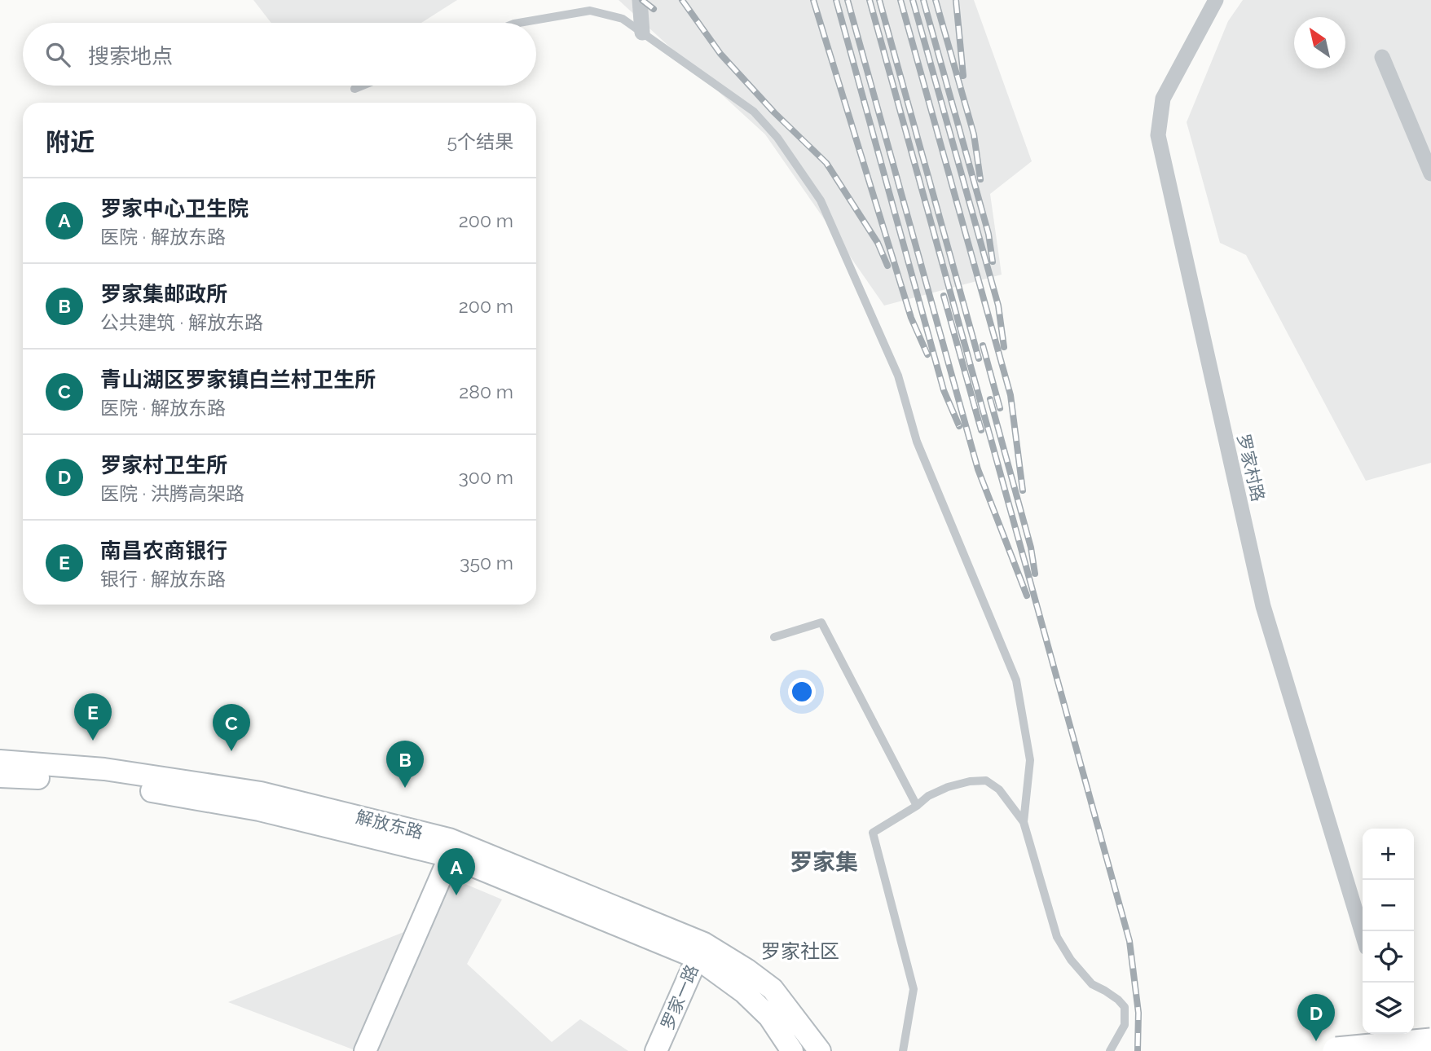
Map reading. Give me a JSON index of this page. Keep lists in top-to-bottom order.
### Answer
{
  "streets": {
    "main road": ["解放东路", "罗家一路"],
    "street": ["罗家村路"]
  },
  "crossings": [
    ["解放东路", "罗家一路"]
  ],
  "districts": ["罗家集", "罗家社区"],
  "north": "top left",
  "page": {
    "search": "搜索地点",
    "heading": ["附近", "5个结果"],
    "list": [
      {
        "mark": "A",
        "name": "罗家中心卫生院",
        "note": "医院 · 解放东路",
        "value": "200 m"
      },
      {
        "mark": "B",
        "name": "罗家集邮政所",
        "note": "公共建筑 · 解放东路",
        "value": "200 m"
      },
      {
        "mark": "C",
        "name": "青山湖区罗家镇白兰村卫生所",
        "note": "医院 · 解放东路",
        "value": "280 m"
      },
      {
        "mark": "D",
        "name": "罗家村卫生所",
        "note": "医院 · 洪腾高架路",
        "value": "300 m"
      },
      {
        "mark": "E",
        "name": "南昌农商银行",
        "note": "银行 · 解放东路",
        "value": "350 m"
      }
    ],
    "pins": [
      "E",
      "C",
      "B",
      "A",
      "D"
    ],
    "map_buttons": ["+", "−"]
  }
}
